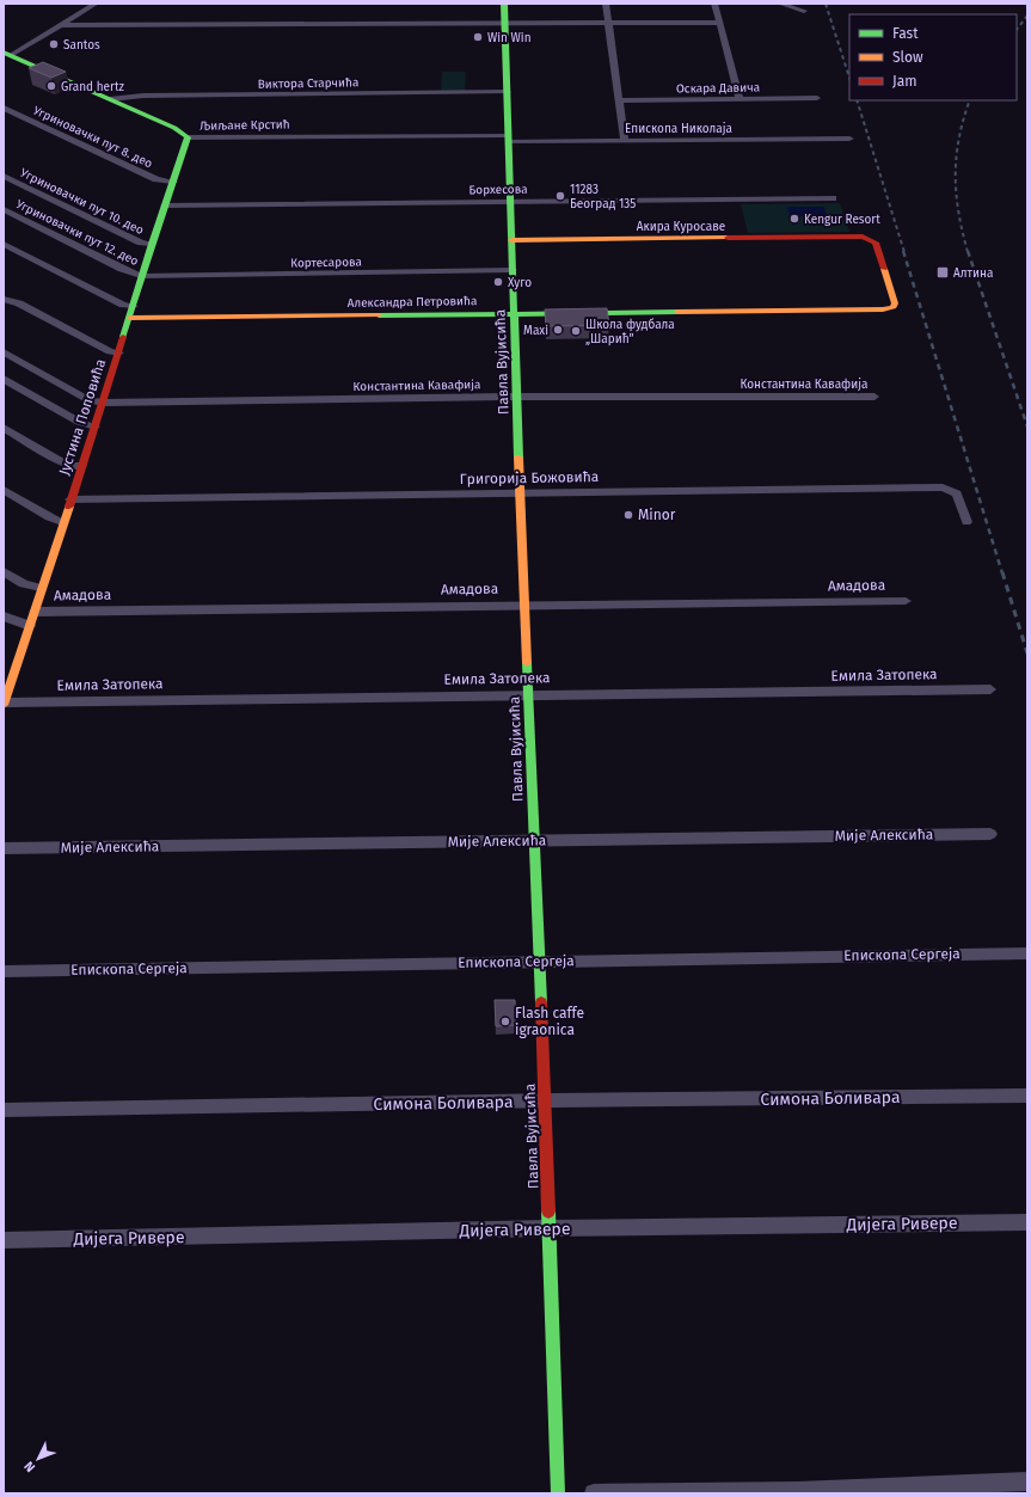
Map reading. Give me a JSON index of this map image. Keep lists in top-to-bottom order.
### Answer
{
  "streets": {
    "street": [
      "Виктора Старчића",
      "Оскара Давича",
      "Љиљане Крстић",
      "Епископа Николаја",
      "Угриновачки пут 8. део",
      "Борхесова",
      "Угриновачки пут 10. део",
      "Акира Куросаве",
      "Угриновачки пут 12. део",
      "Кортесарова",
      "Александра Петровића",
      "Павла Вујисића",
      "Константина Кавафија",
      "Јустина Поповића",
      "Григорија Божовића",
      "Амадова",
      "Емила Затопека",
      "Мије Алексића",
      "Епископа Сергеја",
      "Симона Боливара",
      "Дијега Ривере"
    ]
  },
  "crossings": [
    ["Виктора Старчића", "Љиљане Крстић"],
    ["Виктора Старчића", "Павла Вујисића"],
    ["Љиљане Крстић", "Епископа Николаја"],
    ["Љиљане Крстић", "Павла Вујисића"],
    ["Љиљане Крстић", "Јустина Поповића"],
    ["Епископа Николаја", "Павла Вујисића"],
    ["Угриновачки пут 8. део", "Јустина Поповића"],
    ["Борхесова", "Павла Вујисића"],
    ["Борхесова", "Јустина Поповића"],
    ["Угриновачки пут 10. део", "Јустина Поповића"],
    ["Акира Куросаве", "Александра Петровића"],
    ["Акира Куросаве", "Павла Вујисића"],
    ["Угриновачки пут 12. део", "Кортесарова"],
    ["Угриновачки пут 12. део", "Јустина Поповића"],
    ["Кортесарова", "Павла Вујисића"],
    ["Кортесарова", "Јустина Поповића"],
    ["Александра Петровића", "Павла Вујисића"],
    ["Александра Петровића", "Јустина Поповића"],
    ["Павла Вујисића", "Константина Кавафија"],
    ["Павла Вујисића", "Григорија Божовића"],
    ["Павла Вујисића", "Амадова"],
    ["Павла Вујисића", "Емила Затопека"],
    ["Павла Вујисића", "Мије Алексића"],
    ["Павла Вујисића", "Епископа Сергеја"],
    ["Павла Вујисића", "Симона Боливара"],
    ["Павла Вујисића", "Дијега Ривере"],
    ["Константина Кавафија", "Јустина Поповића"],
    ["Јустина Поповића", "Григорија Божовића"],
    ["Јустина Поповића", "Амадова"],
    ["Јустина Поповића", "Емила Затопека"]
  ],
  "places": {
    "other": [
      "Win Win",
      "Santos",
      "Grand hertz",
      "11283 Београд 135",
      "Kengur Resort",
      "Хуго",
      "Maxi",
      "Школа фудбала „Шарић”",
      "Minor",
      "Flash caffe igraonica"
    ],
    "transit": ["Алтина"]
  },
  "legend": ["Fast", "Slow", "Jam"],
  "north": "bottom left"
}
